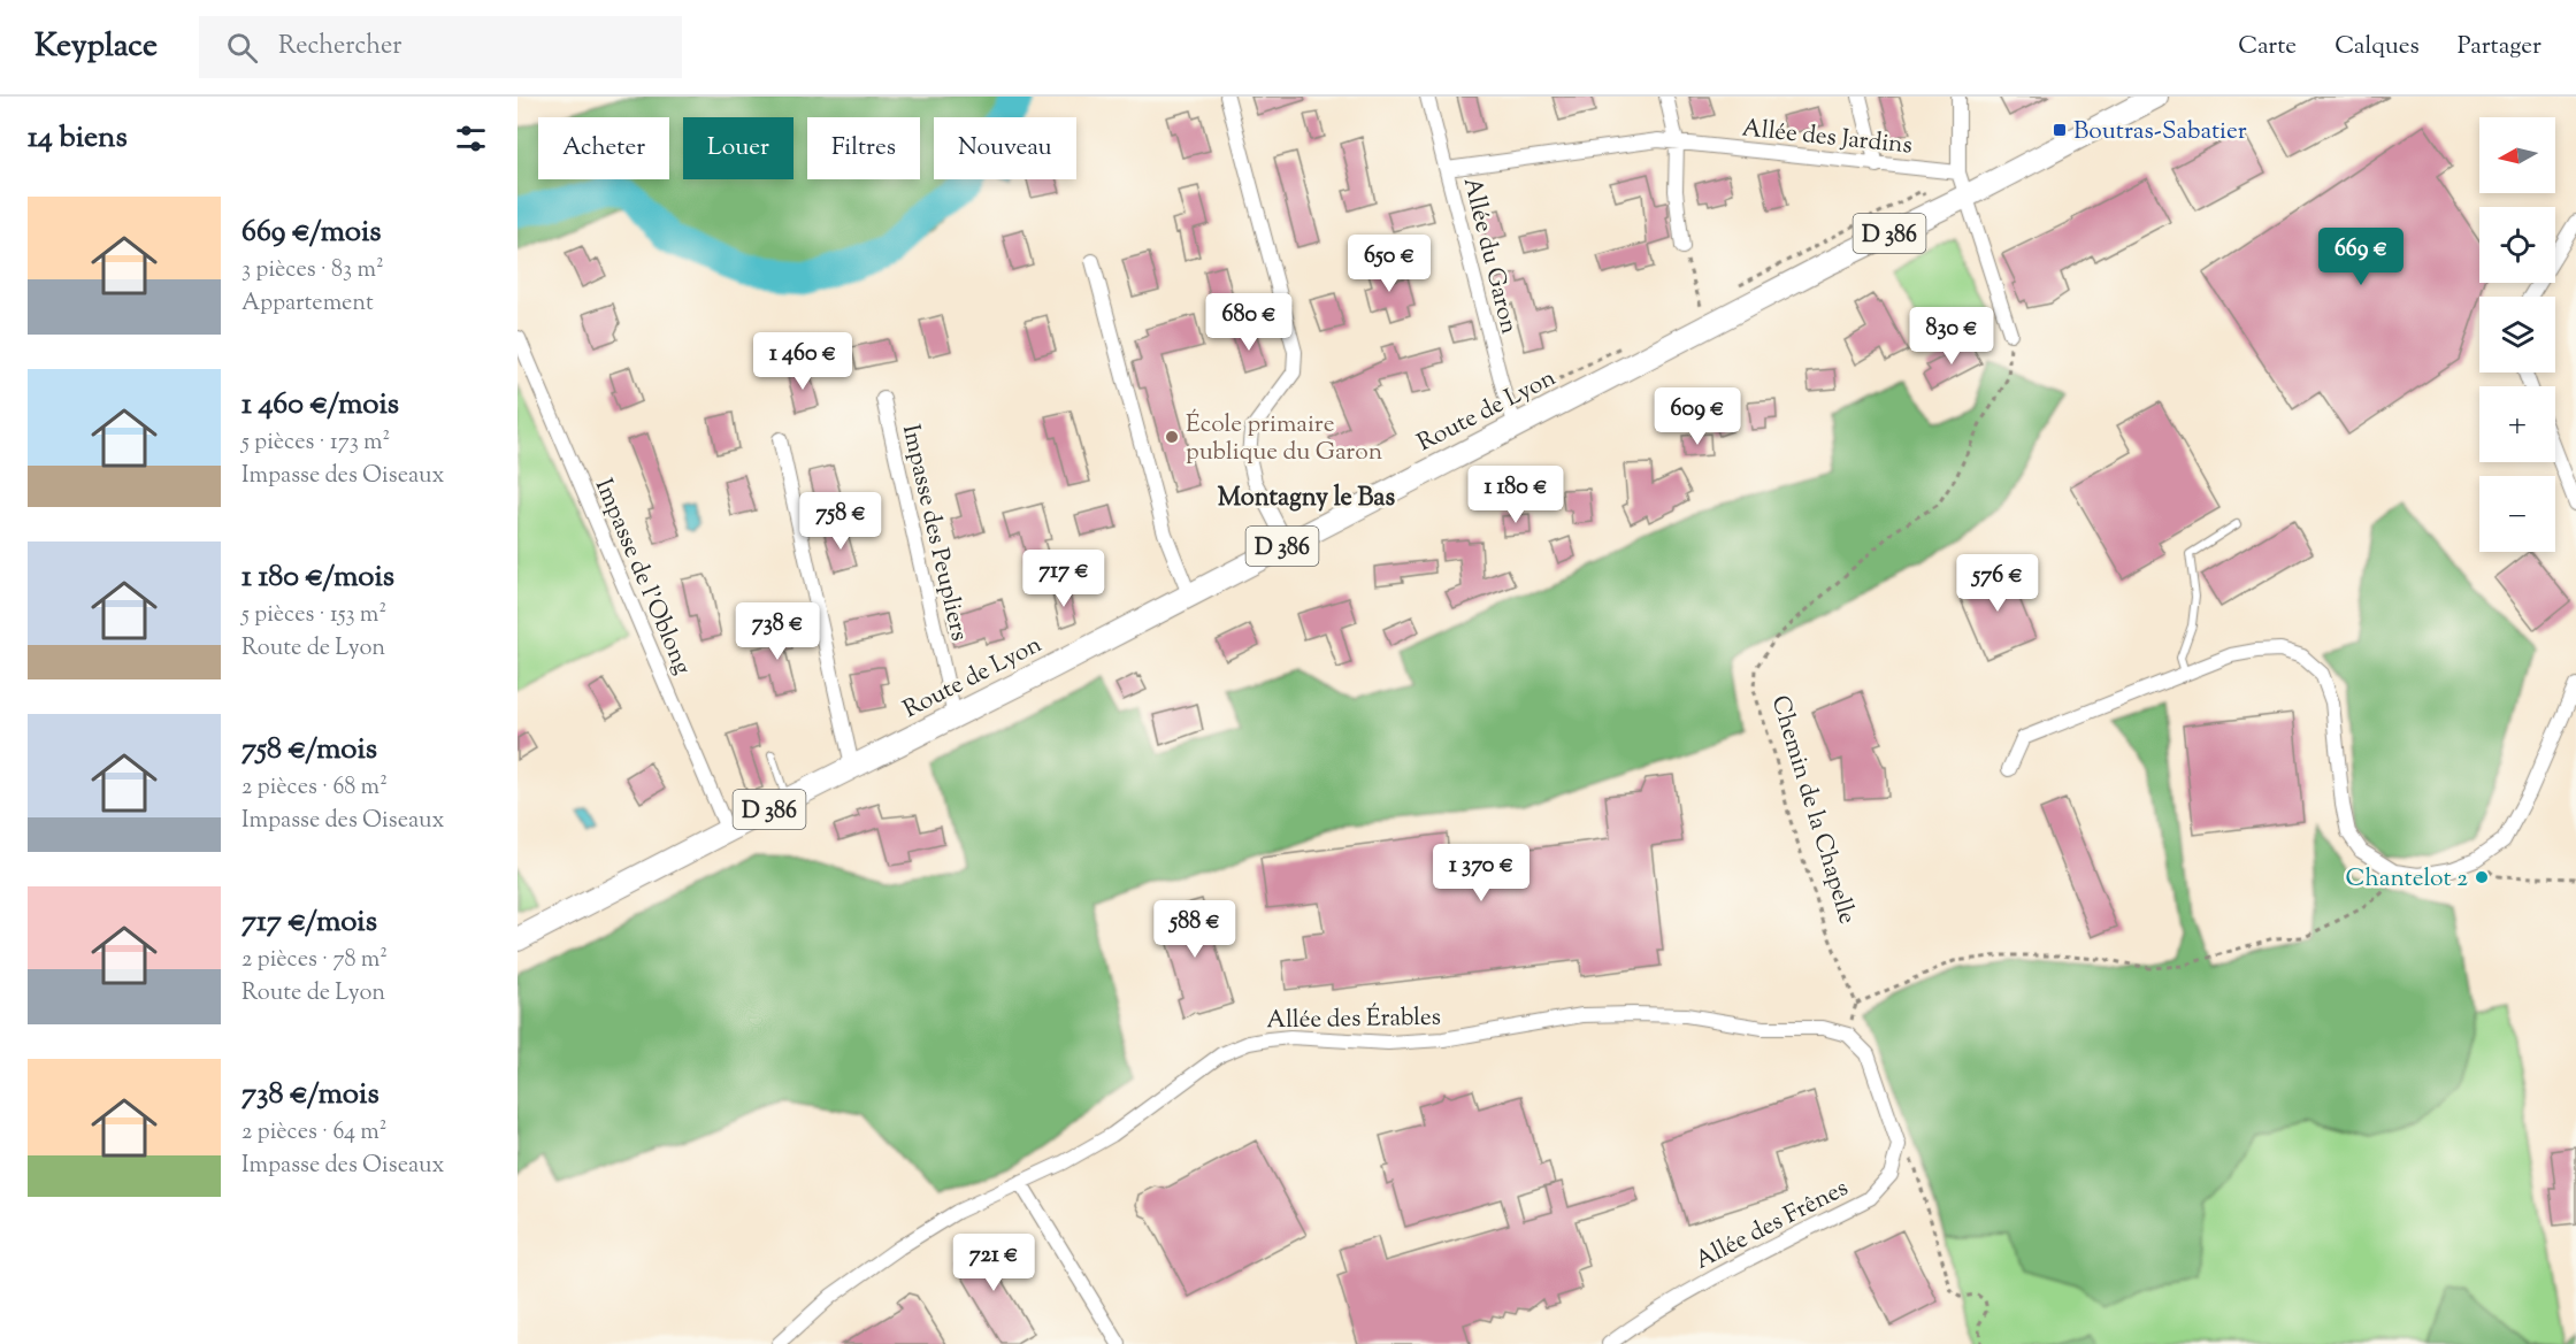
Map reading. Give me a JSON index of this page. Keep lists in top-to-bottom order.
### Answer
{
  "streets": {
    "main road": ["D 386", "Route de Lyon"],
    "street": [
      "Allée des Jardins",
      "Allée du Garon",
      "Impasse des Peupliers",
      "Impasse de l'Oblong",
      "Allée des Érables",
      "Allée des Frênes"
    ],
    "path": ["Chemin de la Chapelle"]
  },
  "crossings": [
    ["Allée des Jardins", "Allée du Garon"],
    ["D 386", "Route de Lyon"],
    ["Allée du Garon", "Route de Lyon"],
    ["Route de Lyon", "Impasse des Peupliers"],
    ["Route de Lyon", "Impasse de l'Oblong"]
  ],
  "districts": ["Montagny le Bas"],
  "places": {
    "transit": ["Boutras-Sabatier"],
    "other": ["École primaire publique du Garon", "Chantelot 2"]
  },
  "north": "left",
  "page": {
    "header": "Keyplace",
    "search": "Rechercher",
    "nav": ["Carte", "Calques", "Partager"],
    "heading": "14 biens",
    "map_buttons": ["+", "−"],
    "chip": [
      "Acheter",
      "Louer",
      "Filtres",
      "Nouveau"
    ],
    "list": [
      {
        "name": "669 €/mois",
        "note": "3 pièces · 83 m² · Appartement"
      },
      {
        "name": "1 460 €/mois",
        "note": "5 pièces · 173 m² · Impasse des Oiseaux"
      },
      {
        "name": "1 180 €/mois",
        "note": "5 pièces · 153 m² · Route de Lyon"
      },
      {
        "name": "758 €/mois",
        "note": "2 pièces · 68 m² · Impasse des Oiseaux"
      },
      {
        "name": "717 €/mois",
        "note": "2 pièces · 78 m² · Route de Lyon"
      },
      {
        "name": "738 €/mois",
        "note": "2 pièces · 64 m² · Impasse des Oiseaux"
      }
    ],
    "price": [
      "669 €",
      "650 €",
      "680 €",
      "830 €",
      "1 460 €",
      "609 €",
      "1 180 €",
      "758 €",
      "717 €",
      "576 €",
      "738 €",
      "1 370 €",
      "588 €",
      "721 €"
    ]
  }
}
